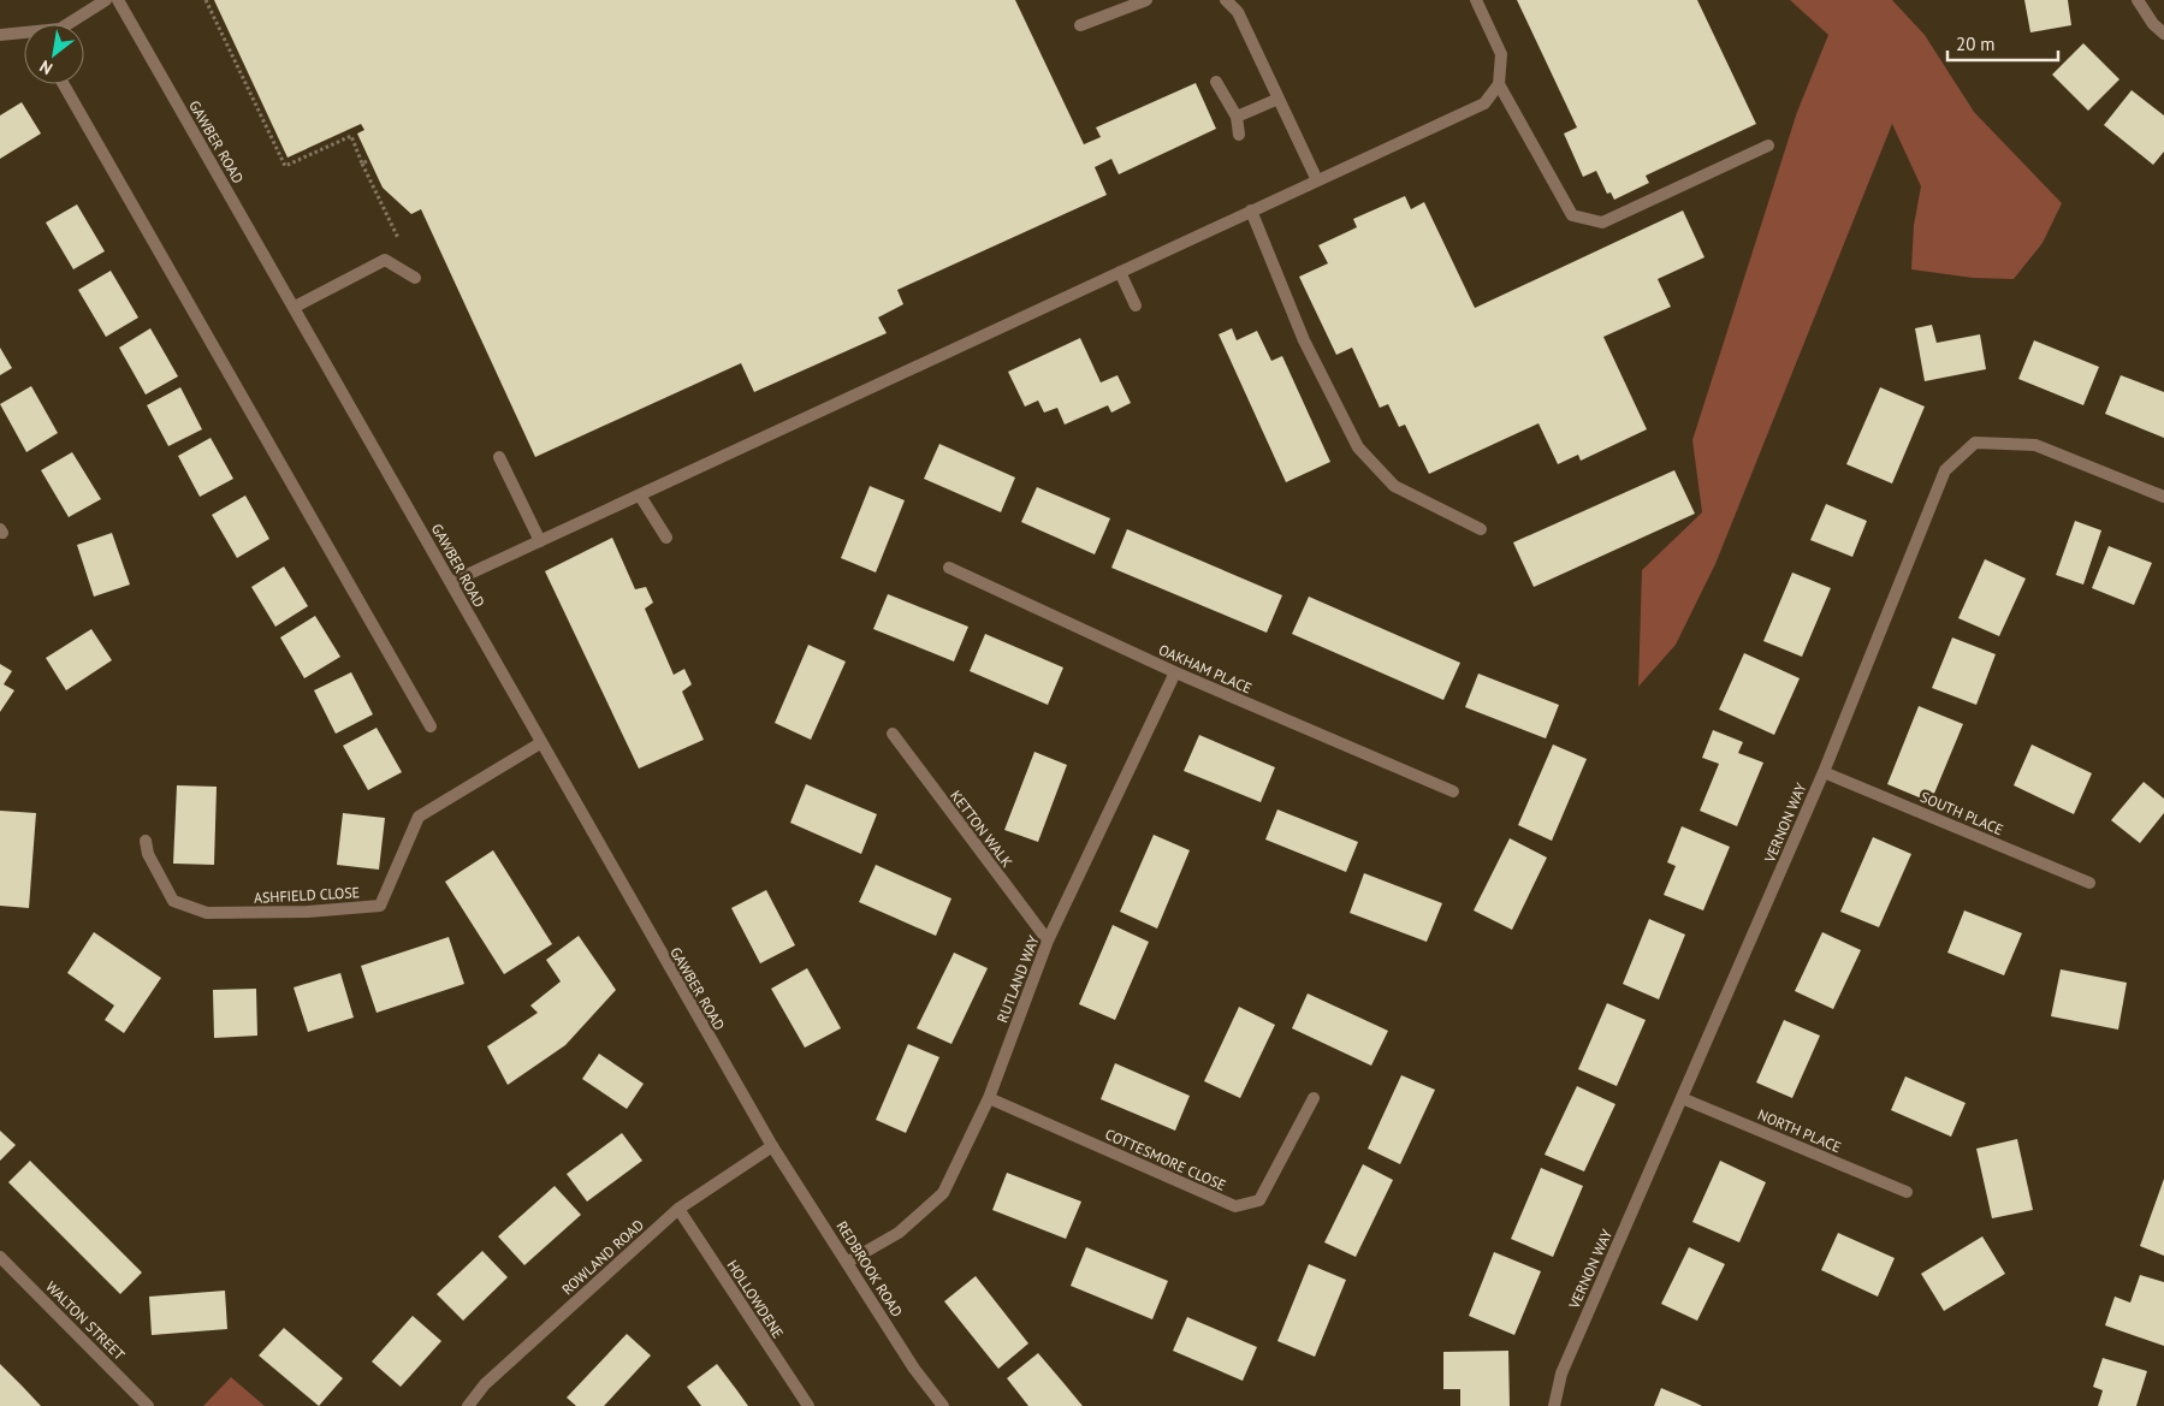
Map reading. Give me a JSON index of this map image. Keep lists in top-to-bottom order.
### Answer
{
  "streets": {
    "street": [
      "GAWBER ROAD",
      "OAKHAM PLACE",
      "SOUTH PLACE",
      "VERNON WAY",
      "KETTON WALK",
      "ASHFIELD CLOSE",
      "RUTLAND WAY",
      "NORTH PLACE",
      "COTTESMORE CLOSE",
      "ROWLAND ROAD",
      "REDBROOK ROAD",
      "HOLLOWDENE",
      "WALTON STREET"
    ]
  },
  "crossings": [
    ["GAWBER ROAD", "ASHFIELD CLOSE"],
    ["GAWBER ROAD", "ROWLAND ROAD"],
    ["GAWBER ROAD", "REDBROOK ROAD"],
    ["OAKHAM PLACE", "RUTLAND WAY"],
    ["SOUTH PLACE", "VERNON WAY"],
    ["VERNON WAY", "NORTH PLACE"],
    ["KETTON WALK", "RUTLAND WAY"],
    ["RUTLAND WAY", "COTTESMORE CLOSE"],
    ["RUTLAND WAY", "REDBROOK ROAD"],
    ["ROWLAND ROAD", "REDBROOK ROAD"],
    ["ROWLAND ROAD", "HOLLOWDENE"]
  ],
  "scale_bar": "20 m",
  "north": "bottom left"
}
